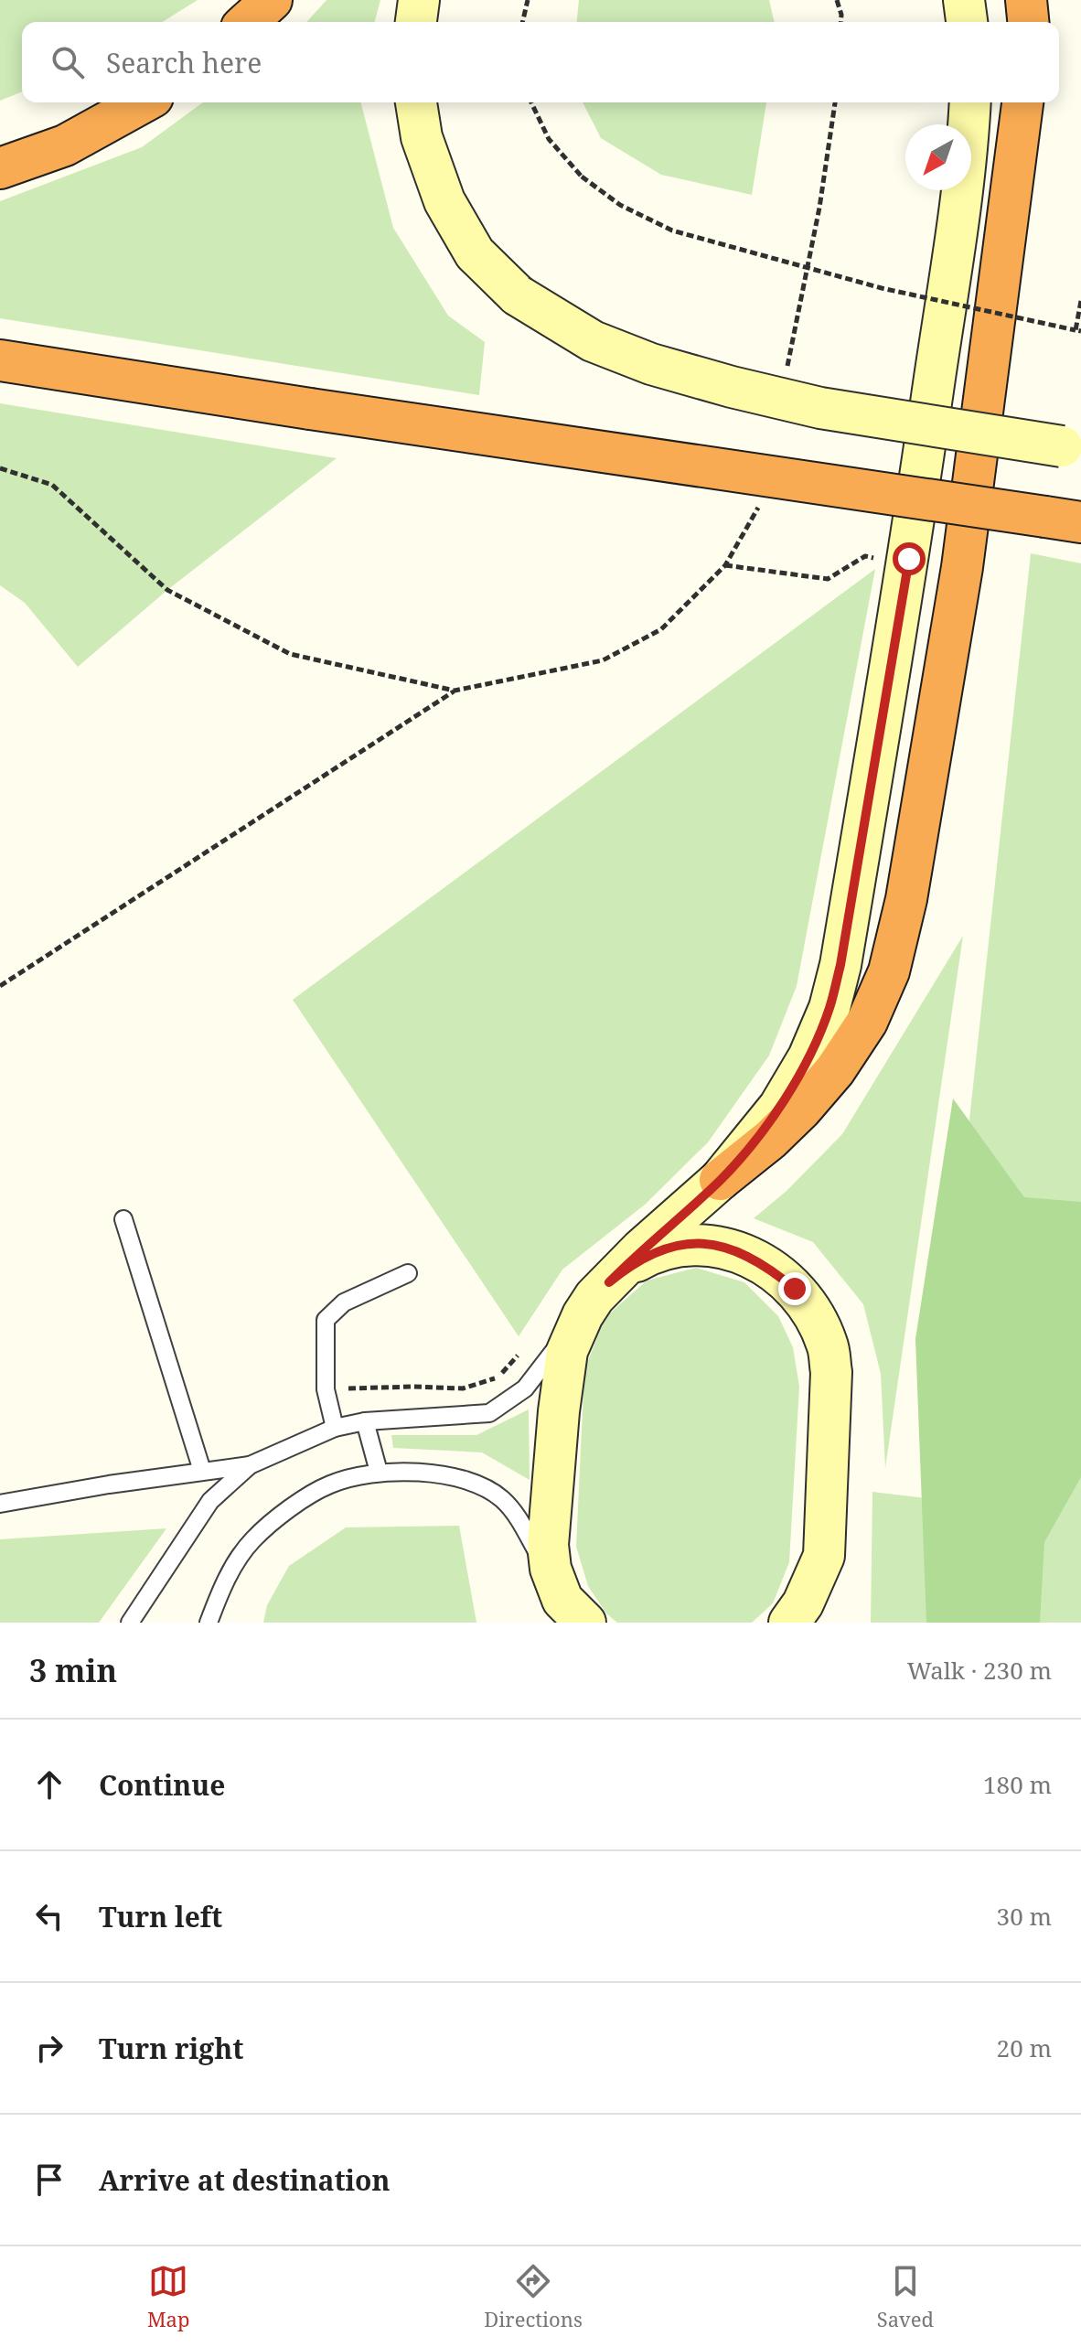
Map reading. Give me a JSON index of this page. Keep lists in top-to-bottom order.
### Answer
{
  "north": "bottom left",
  "page": {
    "search": "Search here",
    "heading": ["3 min", "Walk · 230 m"],
    "list": [
      ["Continue", "180 m"],
      ["Turn left", "30 m"],
      ["Turn right", "20 m"],
      "Arrive at destination"
    ],
    "nav": ["Map", "Directions", "Saved"]
  }
}
